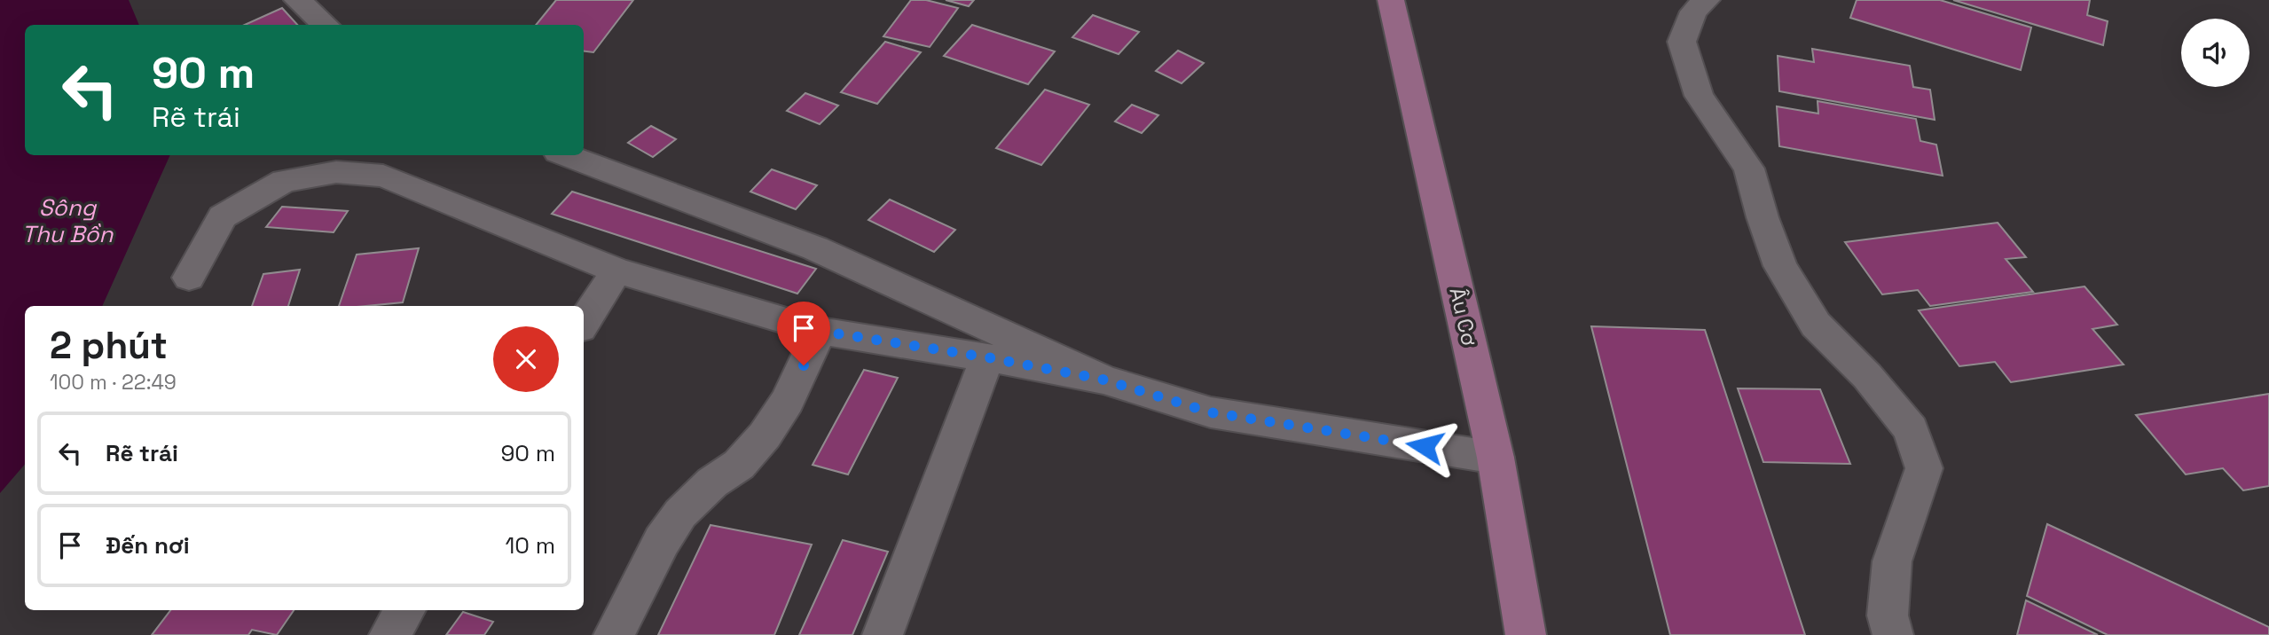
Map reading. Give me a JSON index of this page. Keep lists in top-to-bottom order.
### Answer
{
  "streets": {
    "main road": ["Âu Cơ"]
  },
  "water": ["Sông Thu Bồn"],
  "page": {
    "turn": ["90 m", "Rẽ trái"],
    "heading": ["2 phút", "100 m · 22:49"],
    "list": [
      {
        "name": "Rẽ trái",
        "value": "90 m"
      },
      {
        "name": "Đến nơi",
        "value": "10 m"
      }
    ]
  }
}
